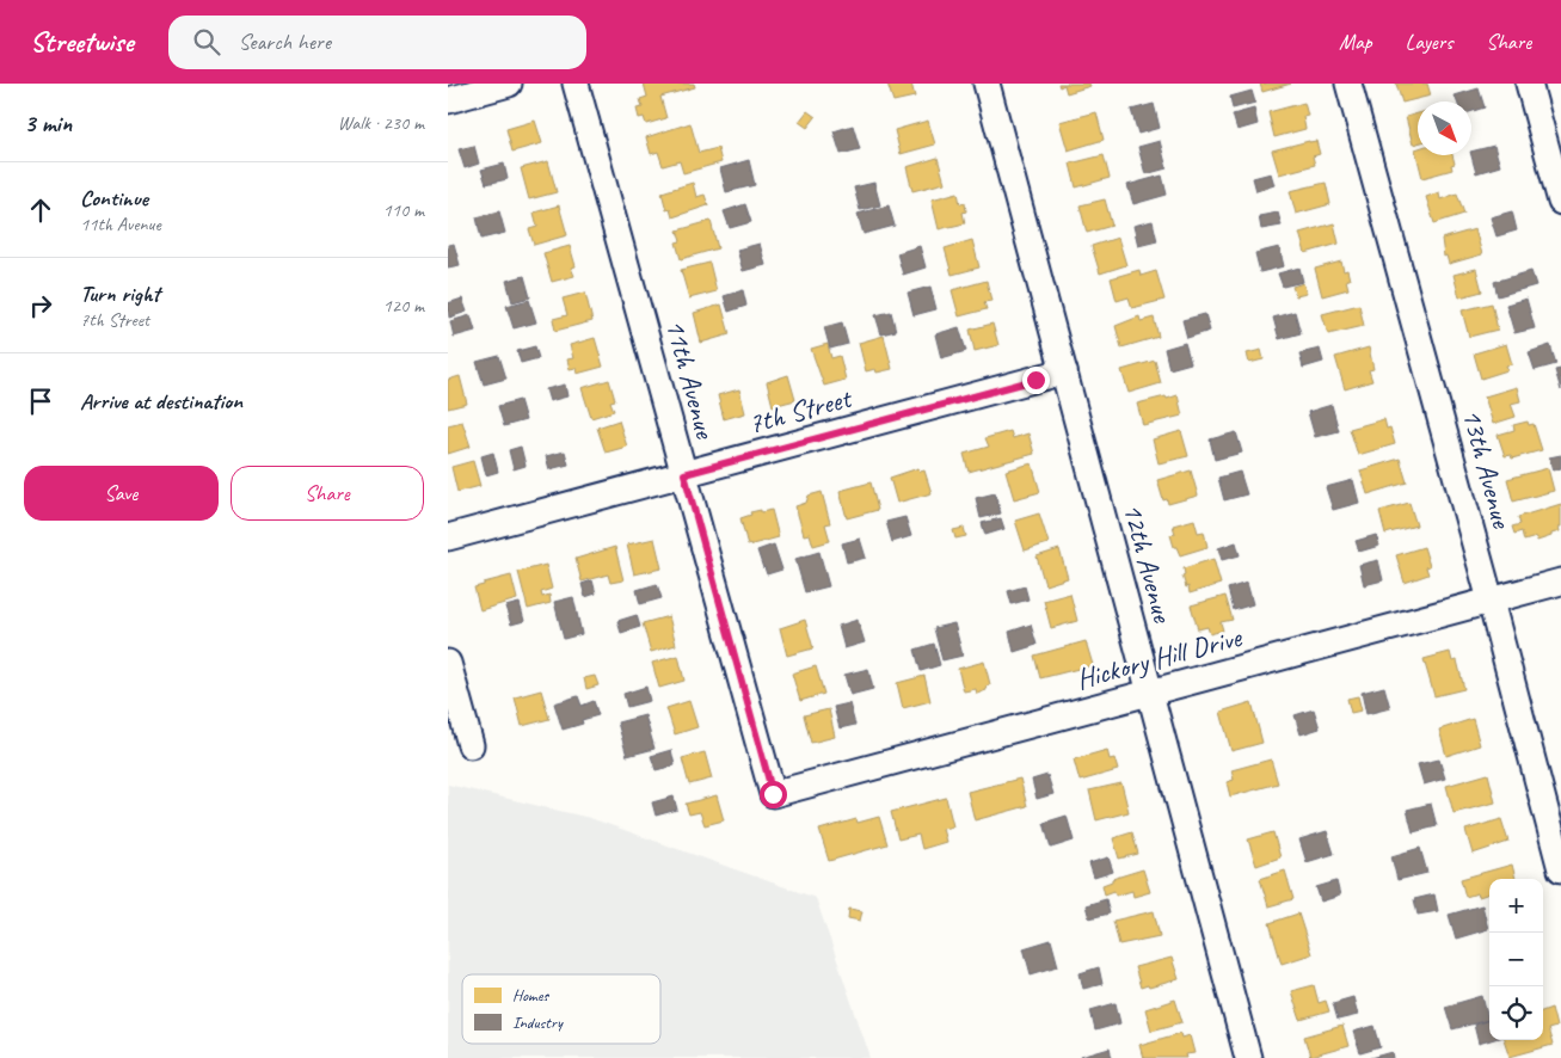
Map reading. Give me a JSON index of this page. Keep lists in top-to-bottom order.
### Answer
{
  "streets": {
    "street": [
      "11th Avenue",
      "7th Street",
      "13th Avenue",
      "12th Avenue",
      "Hickory Hill Drive"
    ]
  },
  "crossings": [
    ["11th Avenue", "7th Street"],
    ["11th Avenue", "Hickory Hill Drive"],
    ["7th Street", "12th Avenue"],
    ["13th Avenue", "Hickory Hill Drive"],
    ["12th Avenue", "Hickory Hill Drive"]
  ],
  "legend": ["Homes", "Industry"],
  "north": "bottom right",
  "page": {
    "header": "Streetwise",
    "search": "Search here",
    "nav": ["Map", "Layers", "Share"],
    "heading": ["3 min", "Walk · 230 m"],
    "list": [
      ["Continue", "11th Avenue", "110 m"],
      ["Turn right", "7th Street", "120 m"],
      "Arrive at destination"
    ],
    "buttons": ["Save", "Share"],
    "map_buttons": ["+", "−"]
  }
}
